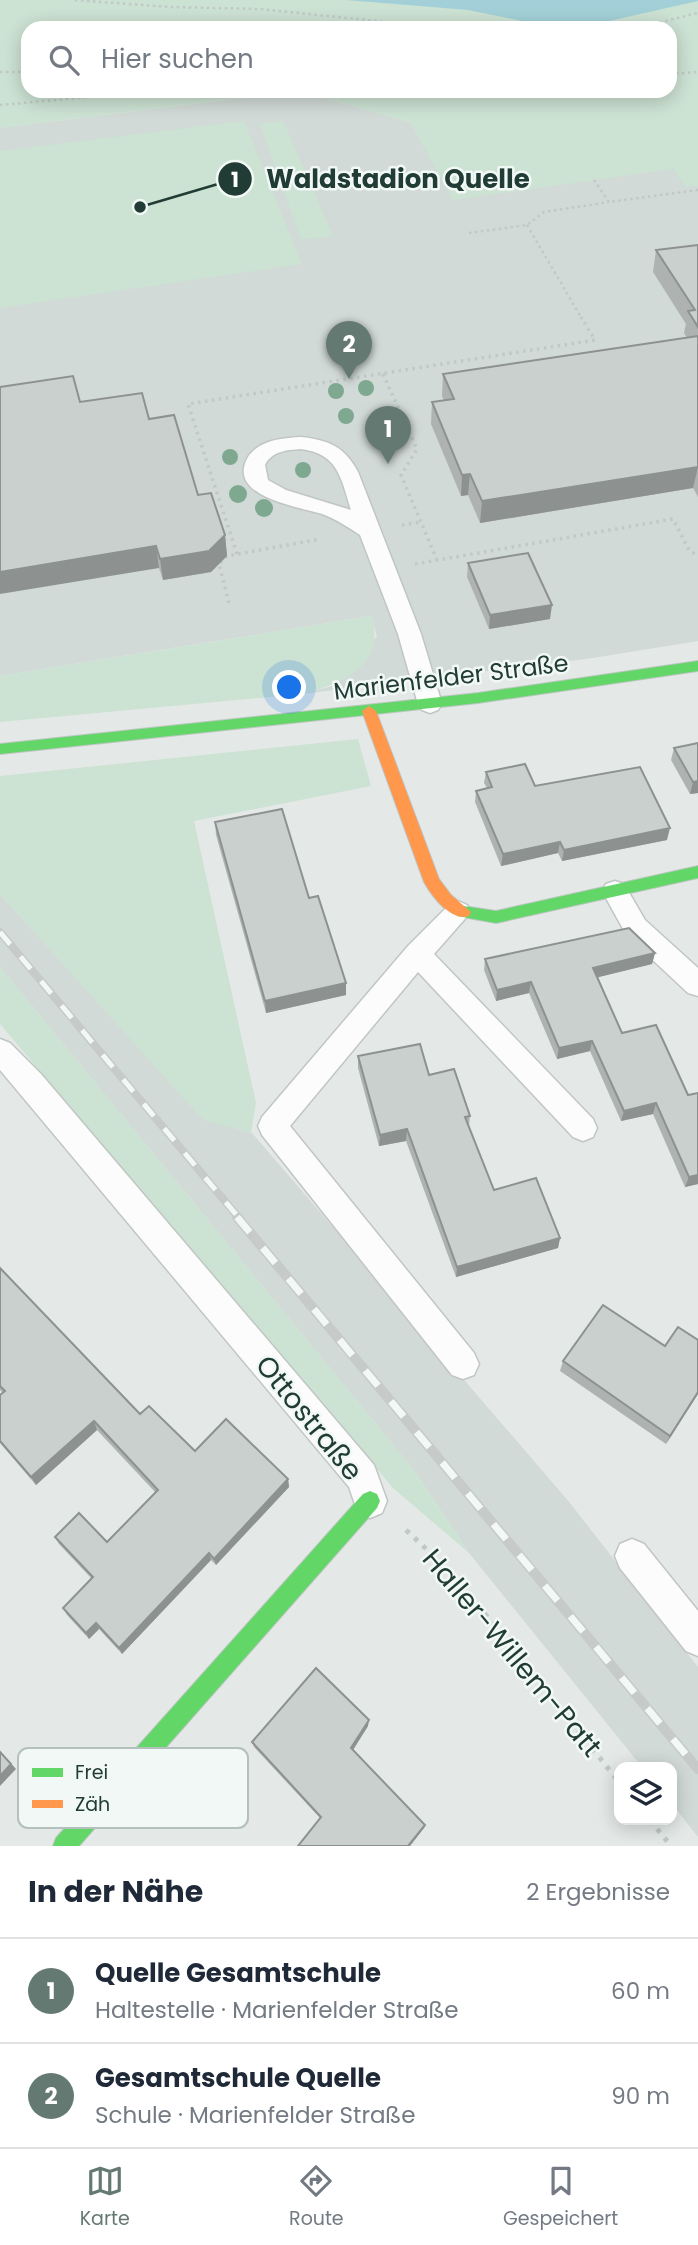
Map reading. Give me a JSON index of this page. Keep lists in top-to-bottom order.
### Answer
{
  "streets": {
    "street": ["Marienfelder Straße", "Ottostraße"],
    "path": ["Haller-Willem-Patt"]
  },
  "crossings": [
    ["Ottostraße", "Haller-Willem-Patt"]
  ],
  "places": ["Waldstadion Quelle"],
  "legend": ["Frei", "Zäh"],
  "page": {
    "search": "Hier suchen",
    "pins": ["2", "1"],
    "heading": ["In der Nähe", "2 Ergebnisse"],
    "list": [
      {
        "mark": "1",
        "name": "Quelle Gesamtschule",
        "note": "Haltestelle · Marienfelder Straße",
        "value": "60 m"
      },
      {
        "mark": "2",
        "name": "Gesamtschule Quelle",
        "note": "Schule · Marienfelder Straße",
        "value": "90 m"
      }
    ],
    "nav": ["Karte", "Route", "Gespeichert"]
  }
}
